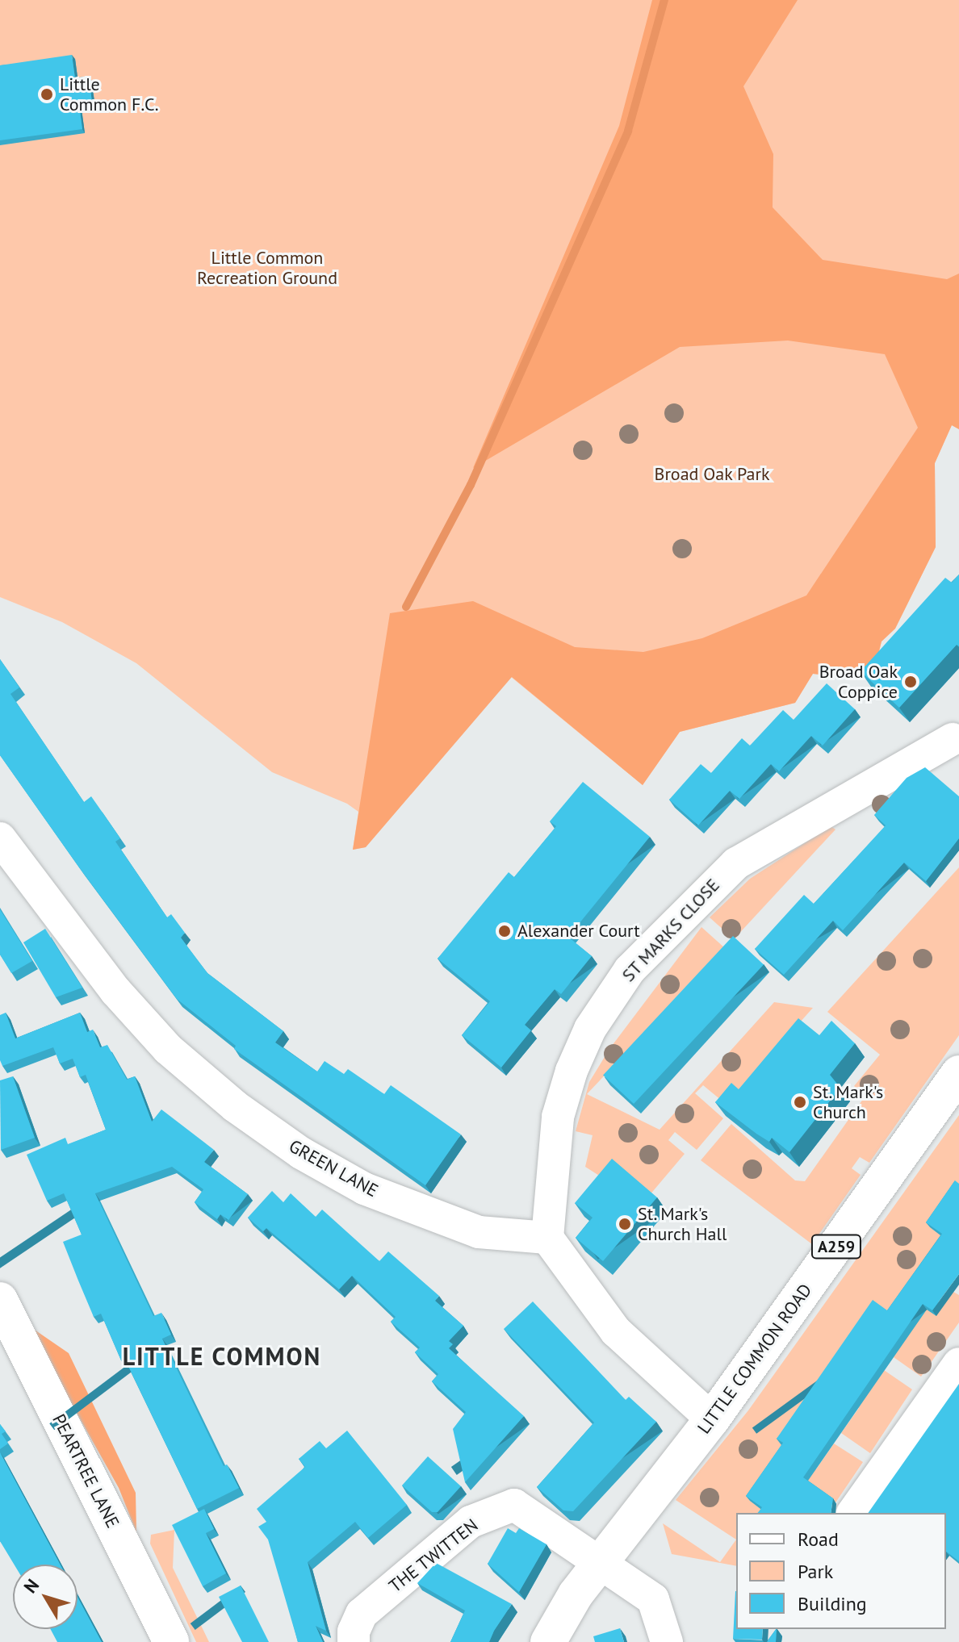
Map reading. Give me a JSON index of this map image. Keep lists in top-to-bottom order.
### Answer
{
  "streets": {
    "main road": ["A259", "LITTLE COMMON ROAD", "PEARTREE LANE"],
    "street": ["ST MARKS CLOSE", "GREEN LANE", "THE TWITTEN"]
  },
  "crossings": [
    ["ST MARKS CLOSE", "GREEN LANE"],
    ["LITTLE COMMON ROAD", "THE TWITTEN"]
  ],
  "districts": ["LITTLE COMMON"],
  "parks": ["Little Common Recreation Ground", "Broad Oak Park"],
  "places": [
    "Little Common F.C.",
    "Broad Oak Coppice",
    "Alexander Court",
    "St. Mark's Church",
    "St. Mark's Church Hall"
  ],
  "legend": ["Road", "Park", "Building"],
  "north": "top left"
}
